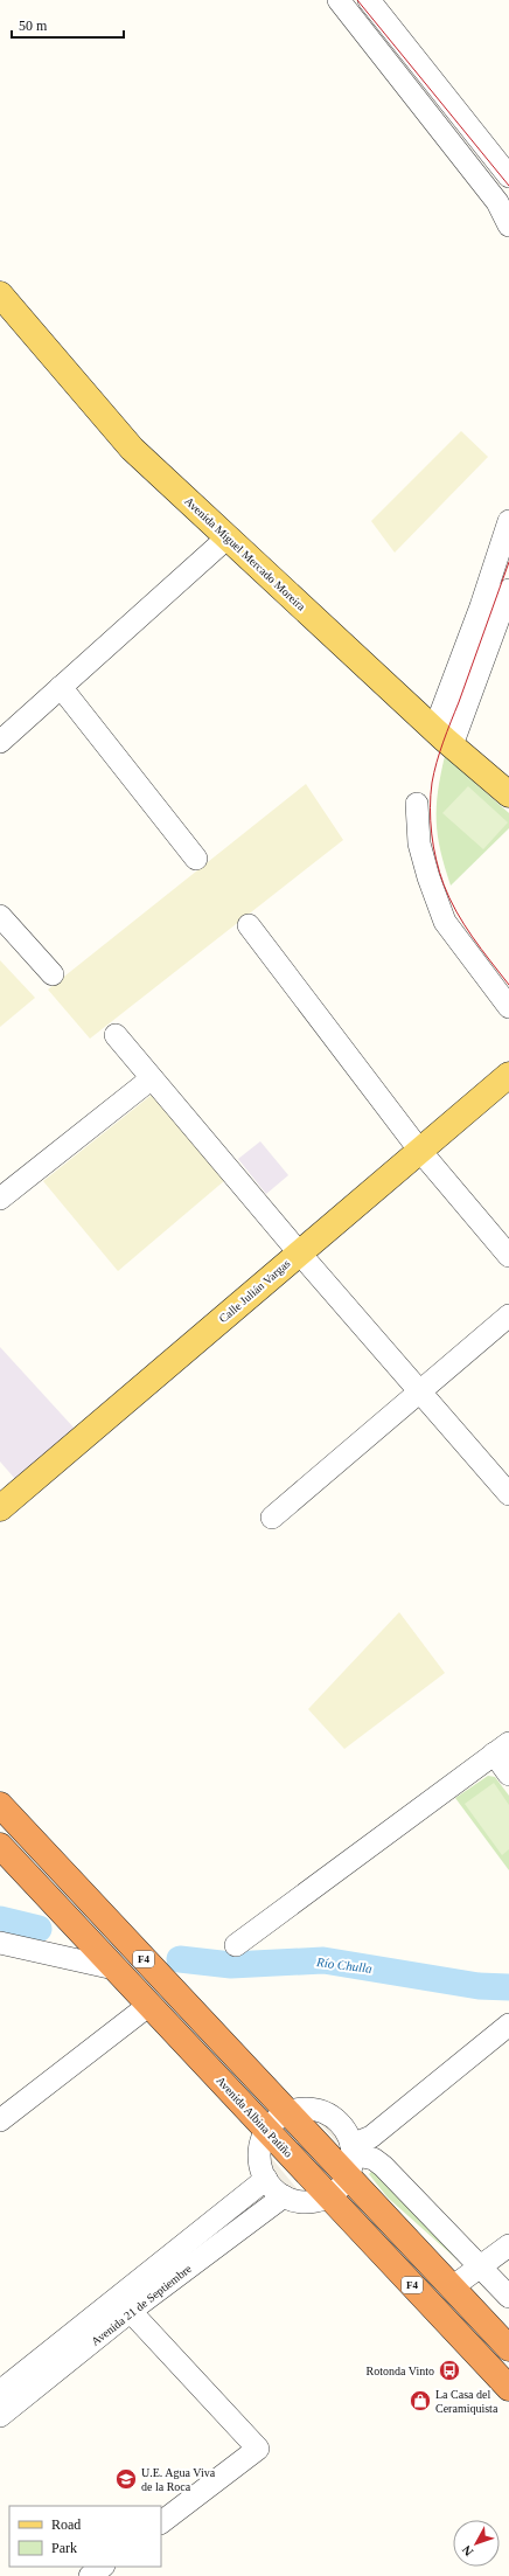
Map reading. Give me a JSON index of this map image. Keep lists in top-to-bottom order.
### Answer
{
  "streets": {
    "highway": ["F4", "Avenida Albina Patiño"],
    "main road": ["Avenida Miguel Mercado Moreira", "Calle Julián Vargas"],
    "street": ["Avenida 21 de Septiembre"]
  },
  "water": ["Río Chulla"],
  "places": {
    "bus stop": ["Rotonda Vinto"],
    "shop": ["La Casa del Ceramiquista"],
    "school or university": ["U.E. Agua Viva de la Roca"]
  },
  "legend": ["Road", "Park"],
  "scale_bar": "50 m",
  "north": "bottom left"
}
